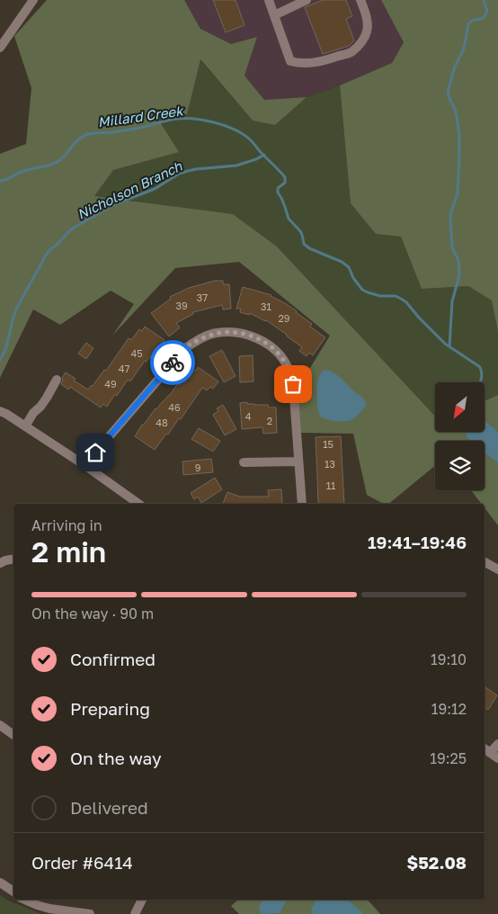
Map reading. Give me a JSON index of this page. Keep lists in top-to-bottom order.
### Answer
{
  "water": ["Millard Creek", "Nicholson Branch"],
  "house_numbers": [
    "37",
    "39",
    "31",
    "29",
    "45",
    "47",
    "49",
    "46",
    "4",
    "2",
    "48",
    "15",
    "13",
    "9",
    "11"
  ],
  "north": "bottom left",
  "page": {
    "heading": ["2 min", "Arriving in", "19:41–19:46"],
    "panel": ["Order #6414", "$52.08"],
    "bar": "On the way · 90 m",
    "list": [
      ["Confirmed", "19:10"],
      ["Preparing", "19:12"],
      ["On the way", "19:25"],
      "Delivered"
    ]
  }
}
